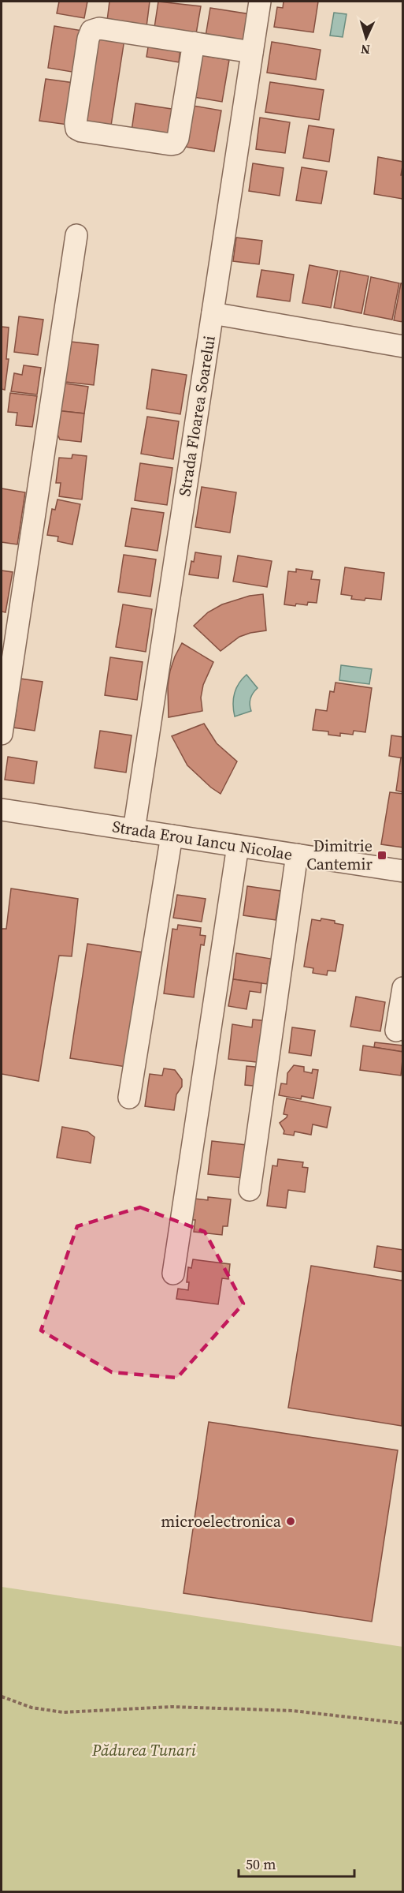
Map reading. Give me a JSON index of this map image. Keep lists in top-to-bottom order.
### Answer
{
  "streets": {
    "street": ["Strada Floarea Soarelui", "Strada Erou Iancu Nicolae"]
  },
  "crossings": [
    ["Strada Floarea Soarelui", "Strada Erou Iancu Nicolae"]
  ],
  "parks": ["Pădurea Tunari"],
  "places": {
    "transit": ["Dimitrie Cantemir"],
    "other": ["microelectronica"]
  },
  "scale_bar": "50 m",
  "north": "bottom"
}
